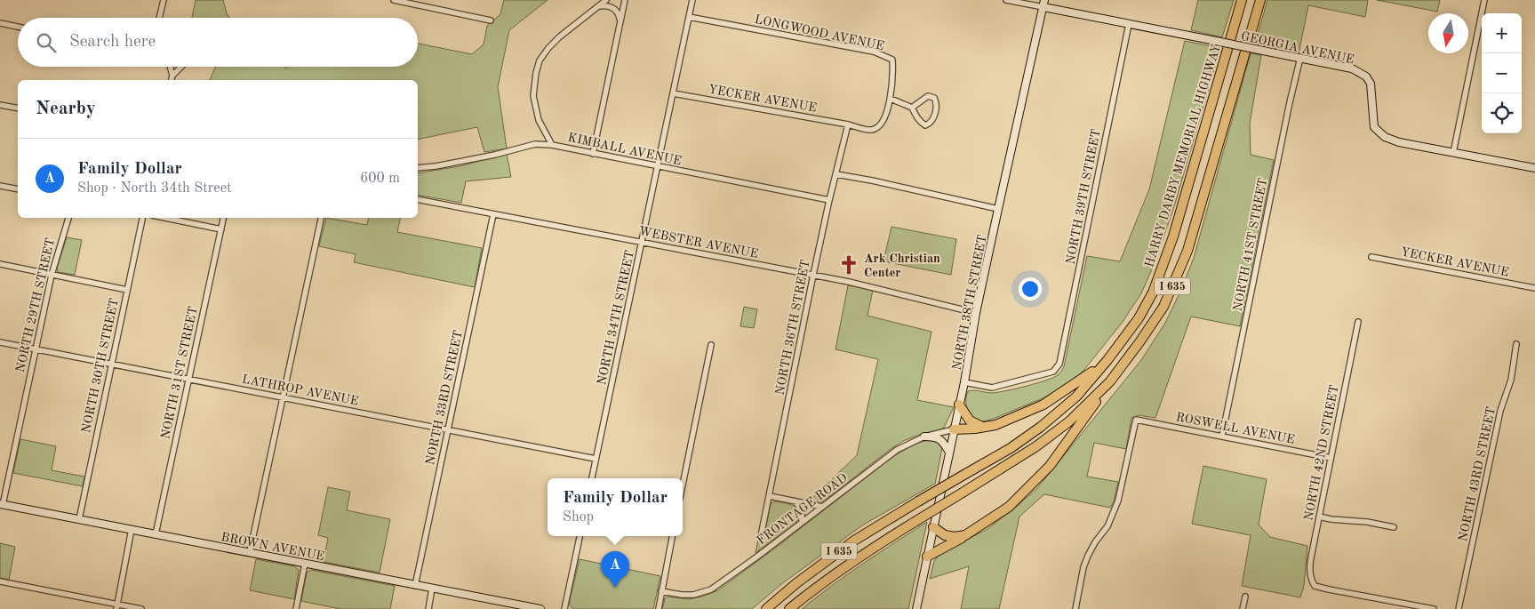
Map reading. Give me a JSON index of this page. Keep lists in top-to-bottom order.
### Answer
{
  "streets": {
    "highway": ["HARRY DARBY MEMORIAL HIGHWAY", "I 635"],
    "street": [
      "LONGWOOD AVENUE",
      "GEORGIA AVENUE",
      "YECKER AVENUE",
      "KIMBALL AVENUE",
      "NORTH 39TH STREET",
      "WEBSTER AVENUE",
      "NORTH 41ST STREET",
      "NORTH 38TH STREET",
      "NORTH 29TH STREET",
      "NORTH 34TH STREET",
      "NORTH 36TH STREET",
      "NORTH 30TH STREET",
      "NORTH 31ST STREET",
      "LATHROP AVENUE",
      "NORTH 33RD STREET",
      "ROSWELL AVENUE",
      "NORTH 42ND STREET",
      "NORTH 43RD STREET",
      "FRONTAGE ROAD",
      "BROWN AVENUE"
    ]
  },
  "crossings": [
    ["LONGWOOD AVENUE", "YECKER AVENUE"],
    ["LONGWOOD AVENUE", "NORTH 34TH STREET"],
    ["GEORGIA AVENUE", "NORTH 39TH STREET"],
    ["GEORGIA AVENUE", "NORTH 41ST STREET"],
    ["GEORGIA AVENUE", "NORTH 38TH STREET"],
    ["YECKER AVENUE", "NORTH 34TH STREET"],
    ["YECKER AVENUE", "NORTH 36TH STREET"],
    ["KIMBALL AVENUE", "NORTH 34TH STREET"],
    ["KIMBALL AVENUE", "NORTH 36TH STREET"],
    ["NORTH 39TH STREET", "NORTH 38TH STREET"],
    ["WEBSTER AVENUE", "NORTH 38TH STREET"],
    ["WEBSTER AVENUE", "NORTH 34TH STREET"],
    ["WEBSTER AVENUE", "NORTH 36TH STREET"],
    ["WEBSTER AVENUE", "NORTH 33RD STREET"],
    ["NORTH 41ST STREET", "ROSWELL AVENUE"],
    ["NORTH 38TH STREET", "FRONTAGE ROAD"],
    ["NORTH 29TH STREET", "LATHROP AVENUE"],
    ["NORTH 29TH STREET", "BROWN AVENUE"],
    ["NORTH 34TH STREET", "LATHROP AVENUE"],
    ["NORTH 30TH STREET", "LATHROP AVENUE"],
    ["NORTH 30TH STREET", "BROWN AVENUE"],
    ["NORTH 31ST STREET", "LATHROP AVENUE"],
    ["NORTH 31ST STREET", "BROWN AVENUE"],
    ["LATHROP AVENUE", "NORTH 33RD STREET"],
    ["NORTH 33RD STREET", "BROWN AVENUE"],
    ["ROSWELL AVENUE", "NORTH 42ND STREET"]
  ],
  "places": {
    "church": ["Ark Christian Center"]
  },
  "north": "bottom",
  "page": {
    "map_buttons": ["+", "−"],
    "search": "Search here",
    "heading": "Nearby",
    "list": [
      {
        "mark": "A",
        "name": "Family Dollar",
        "note": "Shop · North 34th Street",
        "value": "600 m"
      }
    ],
    "popup": ["Family Dollar", "Shop"],
    "pins": "A"
  }
}
